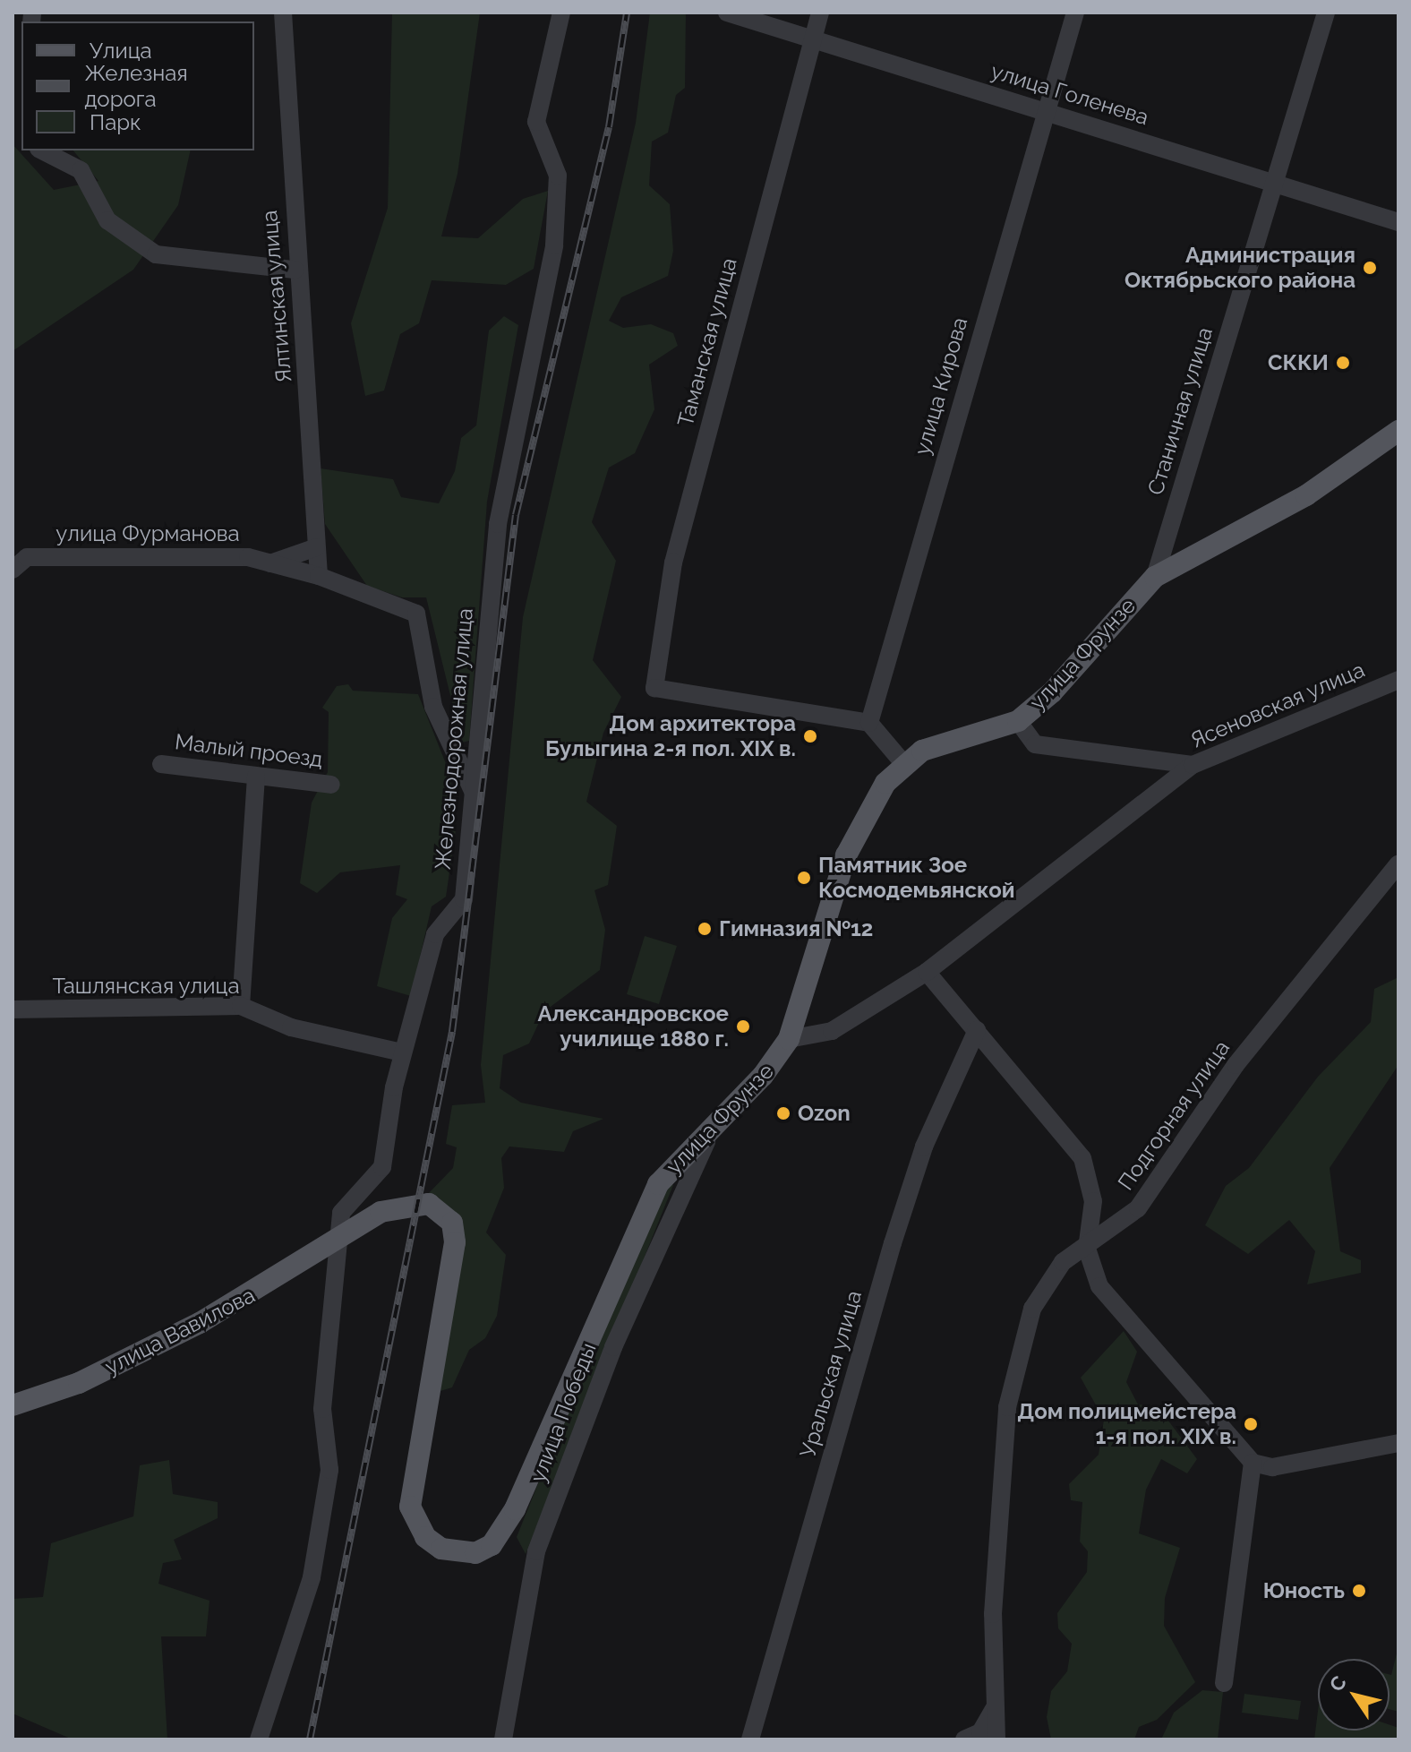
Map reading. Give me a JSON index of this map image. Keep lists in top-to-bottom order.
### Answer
{
  "streets": {
    "main road": ["улица Фрунзе", "улица Вавилова"],
    "street": [
      "улица Голенева",
      "Ялтинская улица",
      "Таманская улица",
      "улица Кирова",
      "Станичная улица",
      "улица Фурманова",
      "Ясеновская улица",
      "Железнодорожная улица",
      "Малый проезд",
      "Ташлянская улица",
      "Подгорная улица",
      "Уральская улица",
      "улица Победы"
    ]
  },
  "crossings": [
    ["улица Голенева", "Таманская улица"],
    ["улица Голенева", "улица Кирова"],
    ["улица Голенева", "Станичная улица"],
    ["Ялтинская улица", "улица Фурманова"],
    ["Таманская улица", "улица Кирова"],
    ["Станичная улица", "улица Фрунзе"],
    ["улица Фурманова", "Железнодорожная улица"],
    ["улица Фрунзе", "Ясеновская улица"],
    ["улица Фрунзе", "Железнодорожная улица"],
    ["улица Фрунзе", "улица Вавилова"],
    ["улица Фрунзе", "улица Победы"],
    ["Железнодорожная улица", "Ташлянская улица"],
    ["Железнодорожная улица", "улица Вавилова"]
  ],
  "places": [
    "Администрация Октябрьского района",
    "СККИ",
    "Дом архитектора Булыгина 2-я пол. XIX в.",
    "Памятник Зое Космодемьянской",
    "Гимназия №12",
    "Александровское училище 1880 г.",
    "Ozon",
    "Дом полицмейстера 1-я пол. XIX в.",
    "Юность"
  ],
  "legend": ["Улица", "Железная дорога", "Парк"],
  "north": "top left"
}
